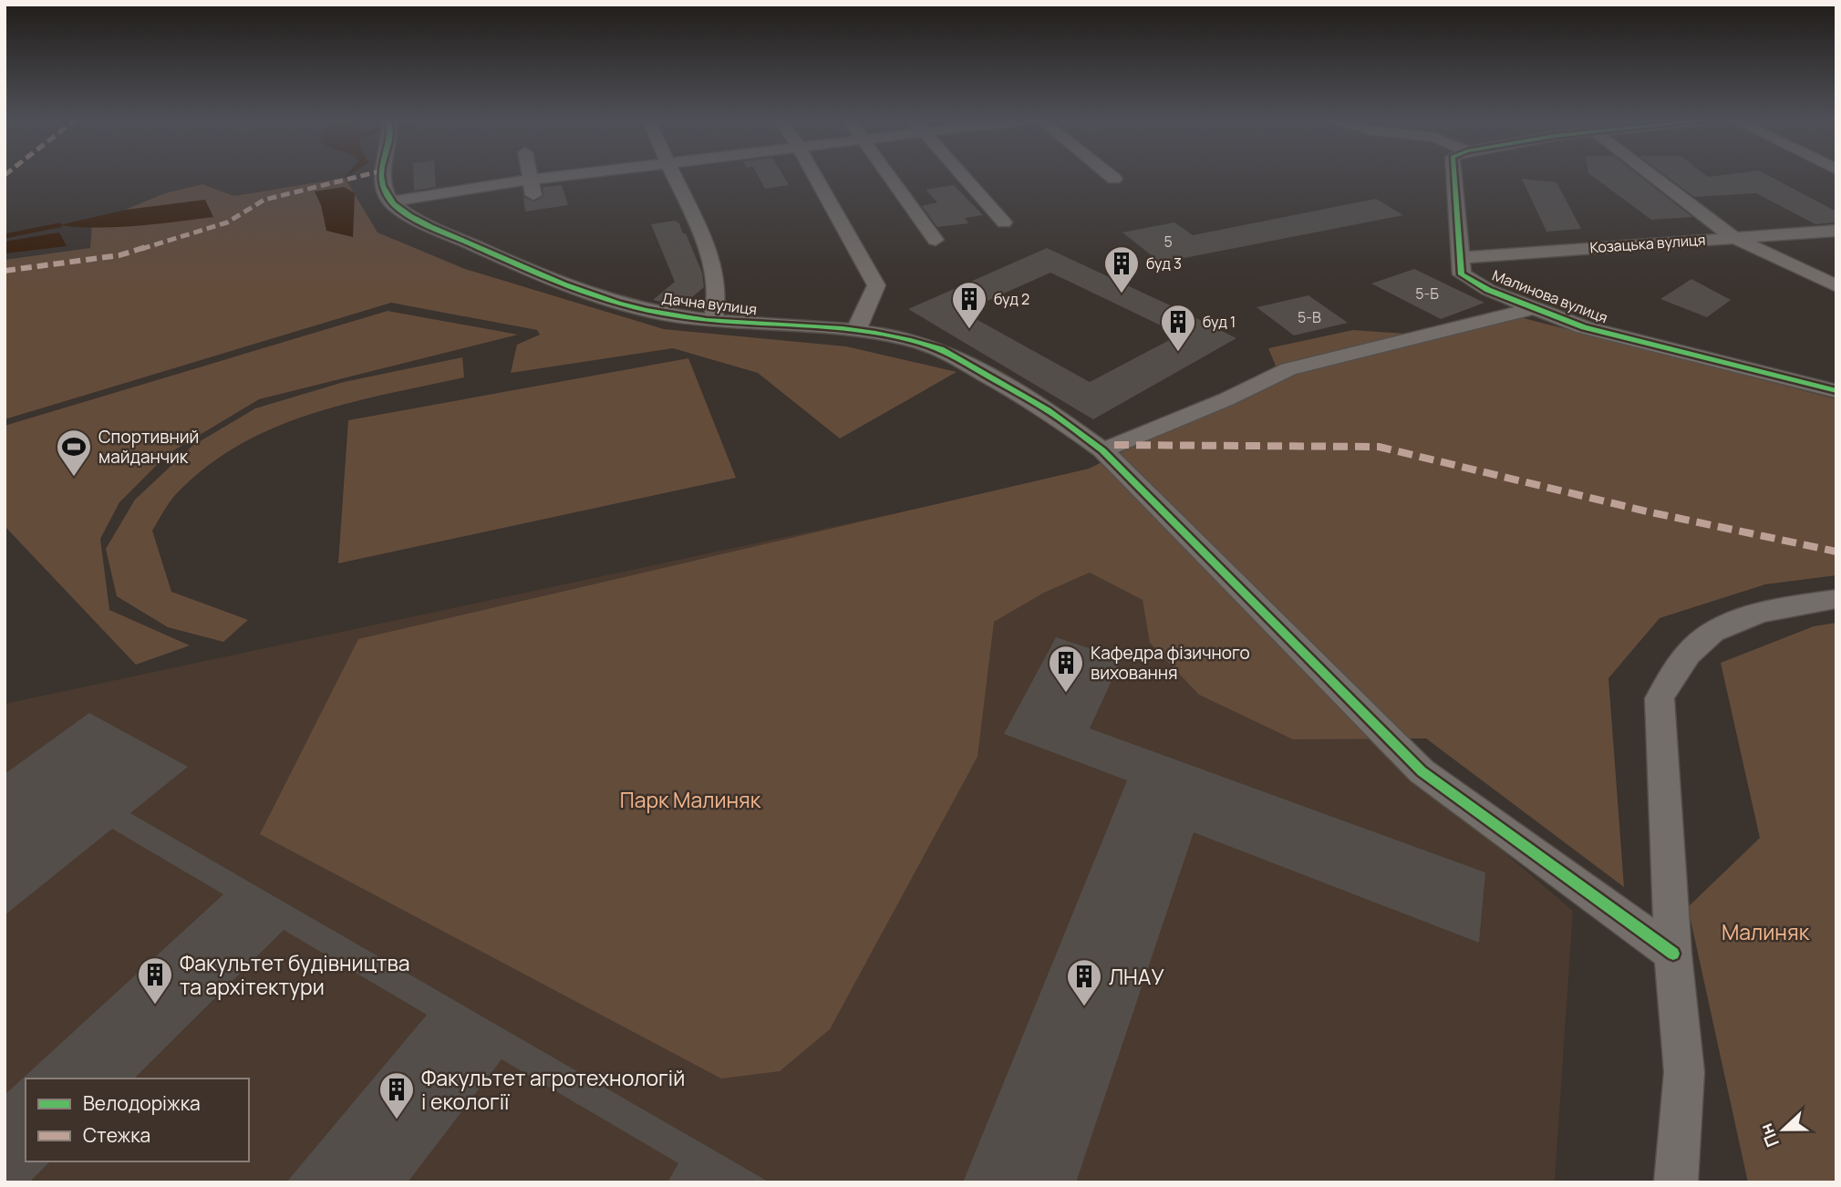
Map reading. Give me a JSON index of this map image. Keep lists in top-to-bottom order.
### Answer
{
  "streets": {
    "street": ["Козацька вулиця", "Малинова вулиця", "Дачна вулиця"]
  },
  "crossings": [
    ["Козацька вулиця", "Малинова вулиця"]
  ],
  "parks": ["Парк Малиняк", "Малиняк"],
  "places": {
    "building": [
      "буд 3",
      "буд 2",
      "буд 1",
      "Кафедра фізичного виховання",
      "Факультет будівництва та архітектури",
      "ЛНАУ",
      "Факультет агротехнологій і екології"
    ],
    "sports": ["Спортивний майданчик"]
  },
  "house_numbers": ["5", "5-Б", "5-В"],
  "legend": ["Велодоріжка", "Стежка"],
  "north": "left"
}
